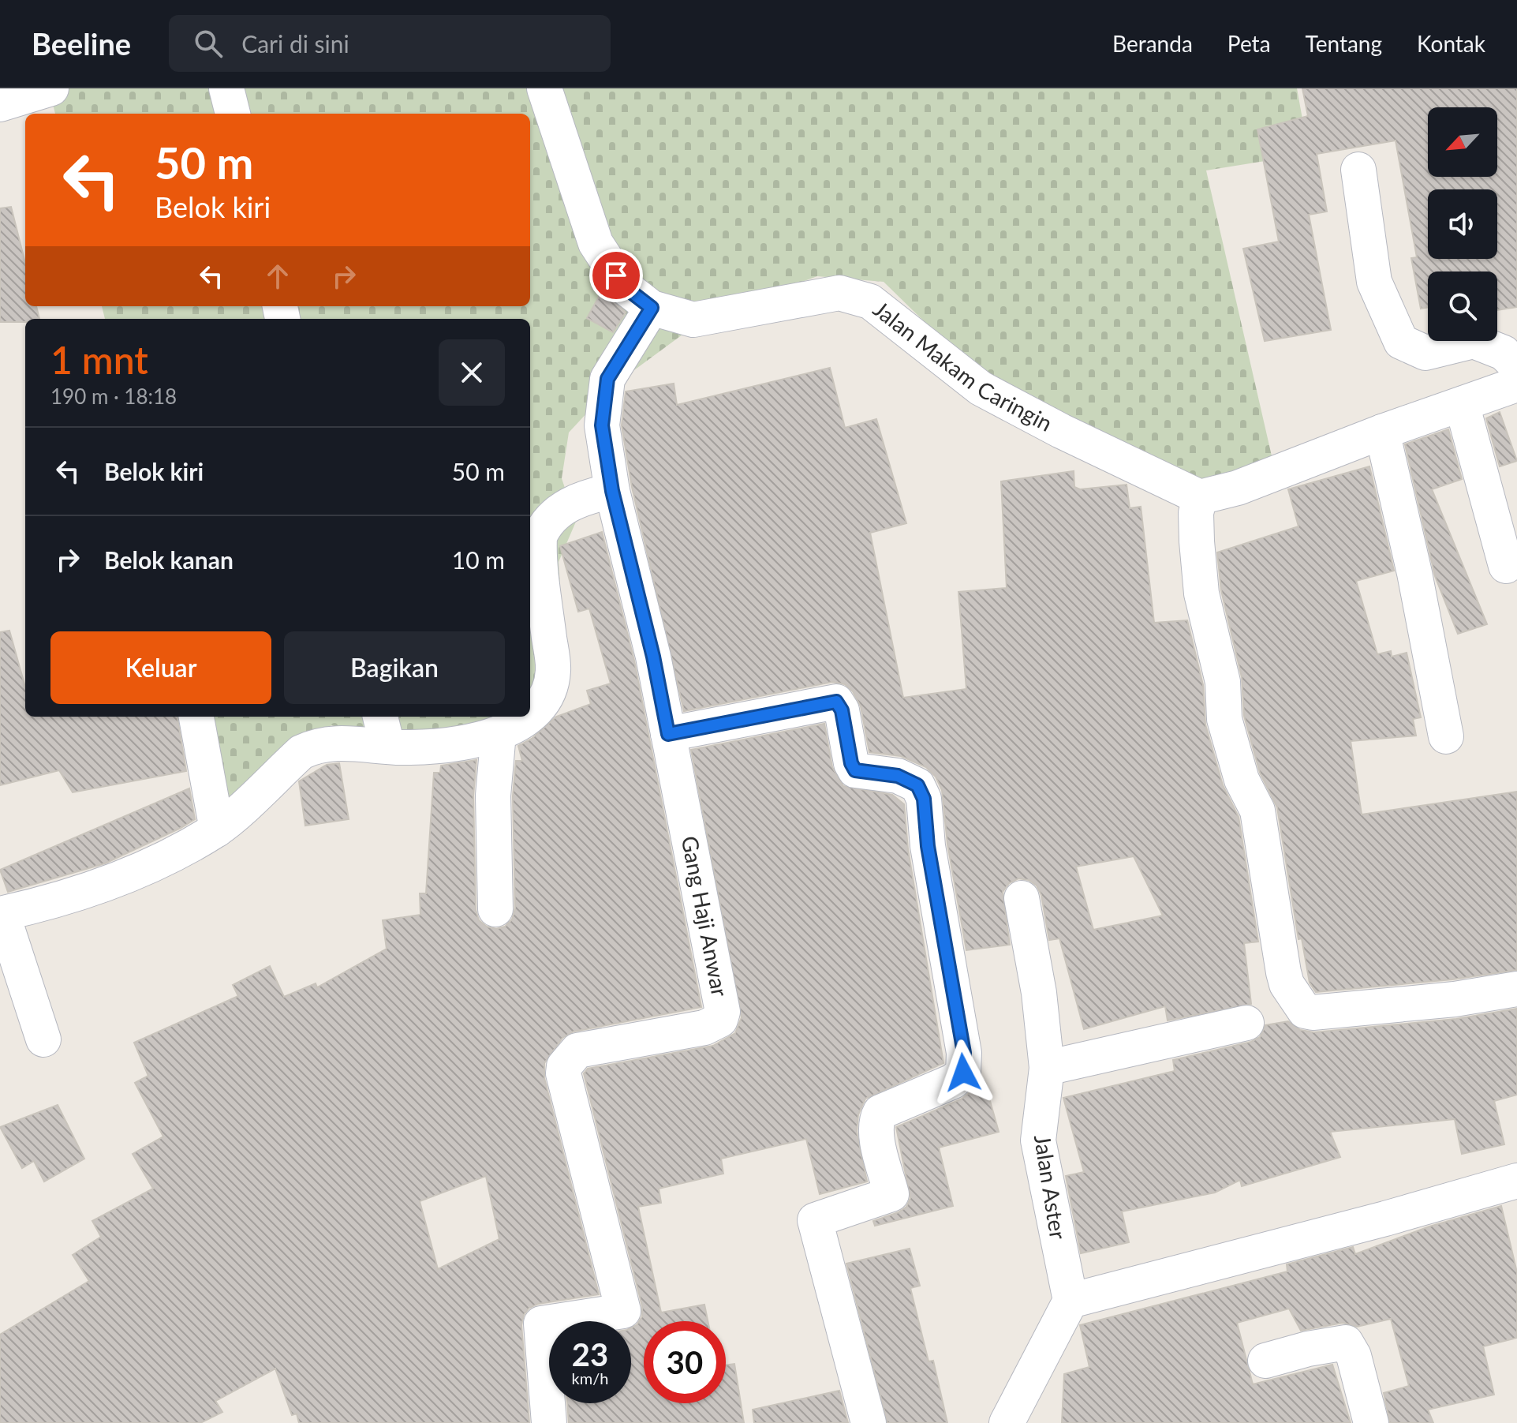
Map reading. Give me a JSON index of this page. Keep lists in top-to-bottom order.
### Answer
{
  "streets": {
    "street": ["Jalan Makam Caringin", "Gang Haji Anwar", "Jalan Aster"]
  },
  "crossings": [
    ["Jalan Makam Caringin", "Gang Haji Anwar"]
  ],
  "north": "bottom left",
  "page": {
    "header": "Beeline",
    "search": "Cari di sini",
    "nav": [
      "Beranda",
      "Peta",
      "Tentang",
      "Kontak"
    ],
    "turn": ["50 m", "Belok kiri"],
    "heading": ["1 mnt", "190 m · 18:18"],
    "list": [
      {
        "name": "Belok kiri",
        "value": "50 m"
      },
      {
        "name": "Belok kanan",
        "value": "10 m"
      }
    ],
    "buttons": ["Keluar", "Bagikan"],
    "speed": "23 km/h",
    "limit": "30"
  }
}
